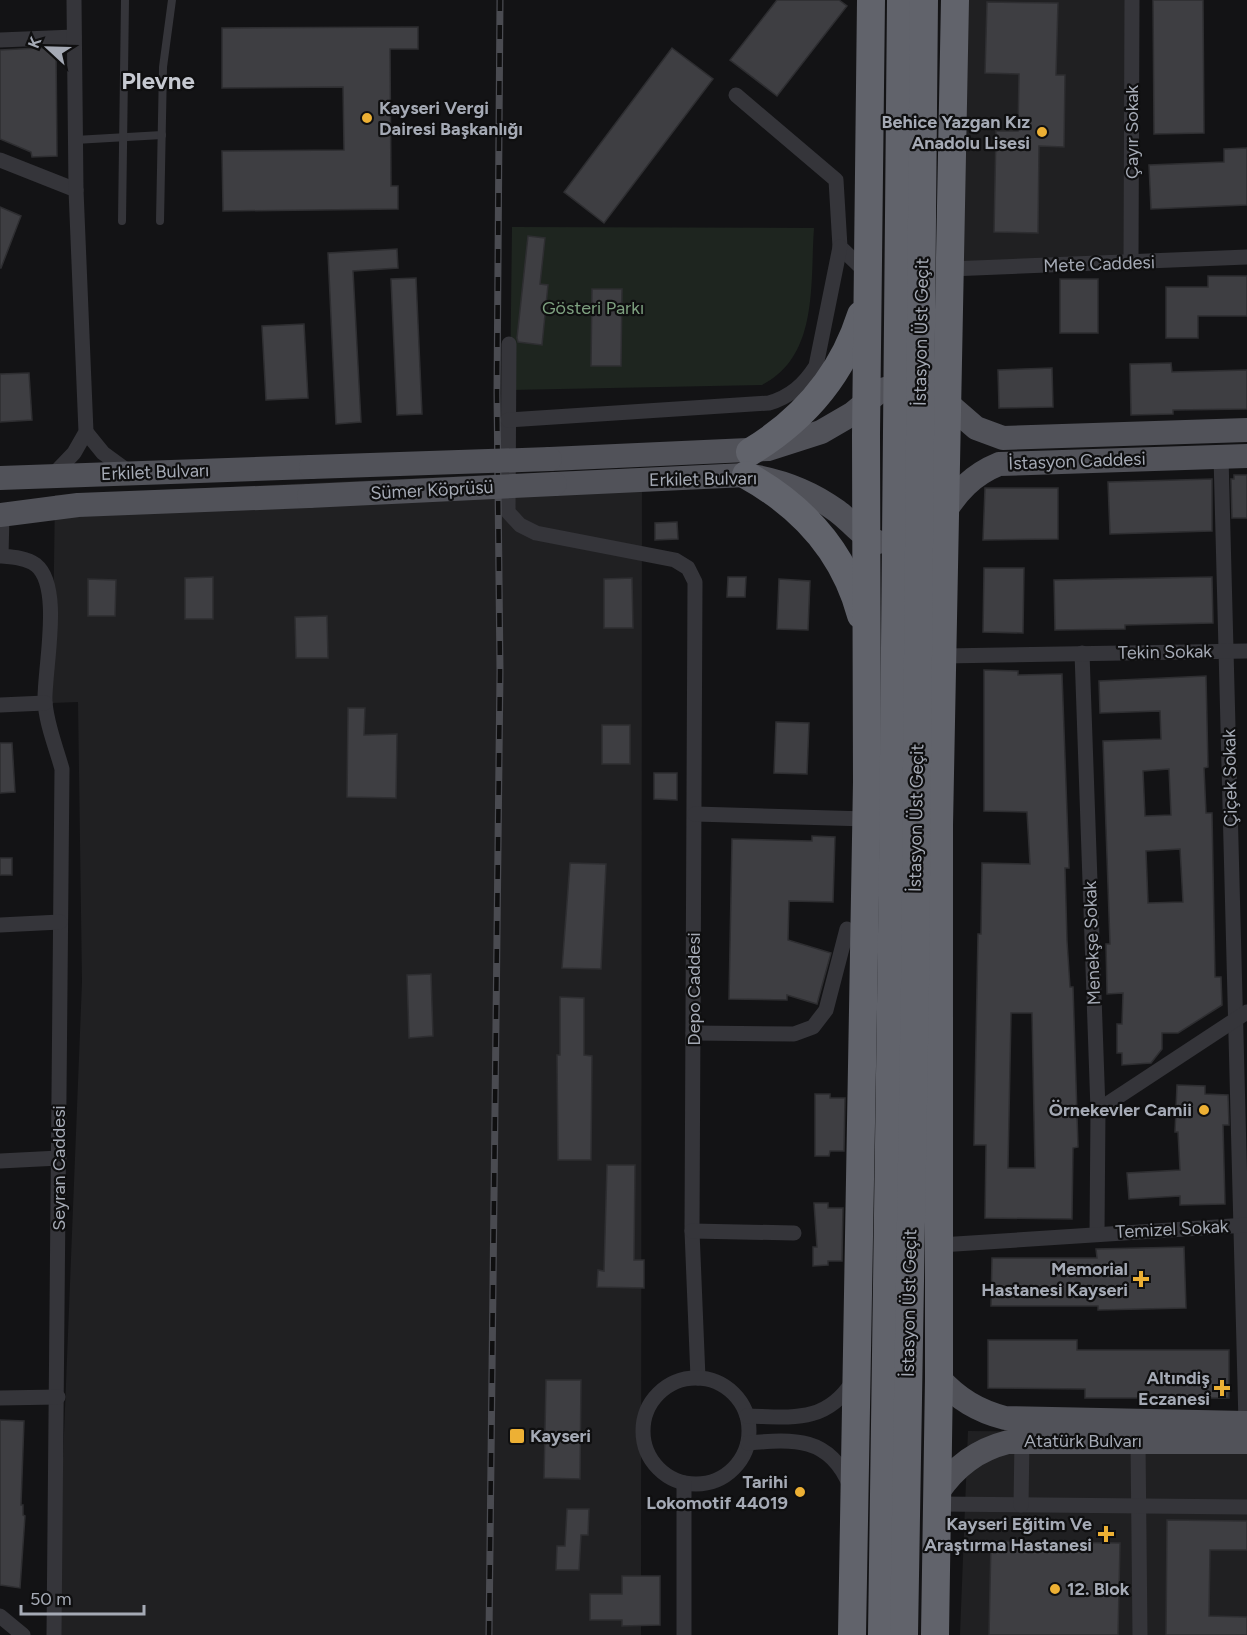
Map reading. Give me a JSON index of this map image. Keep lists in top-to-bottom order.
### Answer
{
  "streets": {
    "highway": ["İstasyon Üst Geçit"],
    "main road": [
      "İstasyon Caddesi",
      "Erkilet Bulvarı",
      "Sümer Köprüsü",
      "Atatürk Bulvarı"
    ],
    "street": [
      "Çayır Sokak",
      "Mete Caddesi",
      "Tekin Sokak",
      "Çiçek Sokak",
      "Menekşe Sokak",
      "Depo Caddesi",
      "Seyran Caddesi",
      "Temizel Sokak"
    ]
  },
  "crossings": [
    ["Çayır Sokak", "Mete Caddesi"],
    ["İstasyon Caddesi", "Erkilet Bulvarı"],
    ["İstasyon Caddesi", "Çiçek Sokak"],
    ["Erkilet Bulvarı", "Sümer Köprüsü"],
    ["Tekin Sokak", "Çiçek Sokak"],
    ["Tekin Sokak", "Menekşe Sokak"],
    ["Çiçek Sokak", "Temizel Sokak"],
    ["Çiçek Sokak", "Atatürk Bulvarı"],
    ["Menekşe Sokak", "Temizel Sokak"]
  ],
  "districts": ["Plevne"],
  "parks": ["Gösteri Parkı"],
  "places": {
    "other": [
      "Kayseri Vergi Dairesi Başkanlığı",
      "Behice Yazgan Kız Anadolu Lisesi",
      "Örnekevler Camii",
      "Tarihi Lokomotif 44019",
      "12. Blok"
    ],
    "health": ["Memorial Hastanesi Kayseri", "Altındiş Eczanesi", "Kayseri Eğitim Ve Araştırma Hastanesi"],
    "transit": ["Kayseri"]
  },
  "scale_bar": "50 m",
  "north": "left"
}
